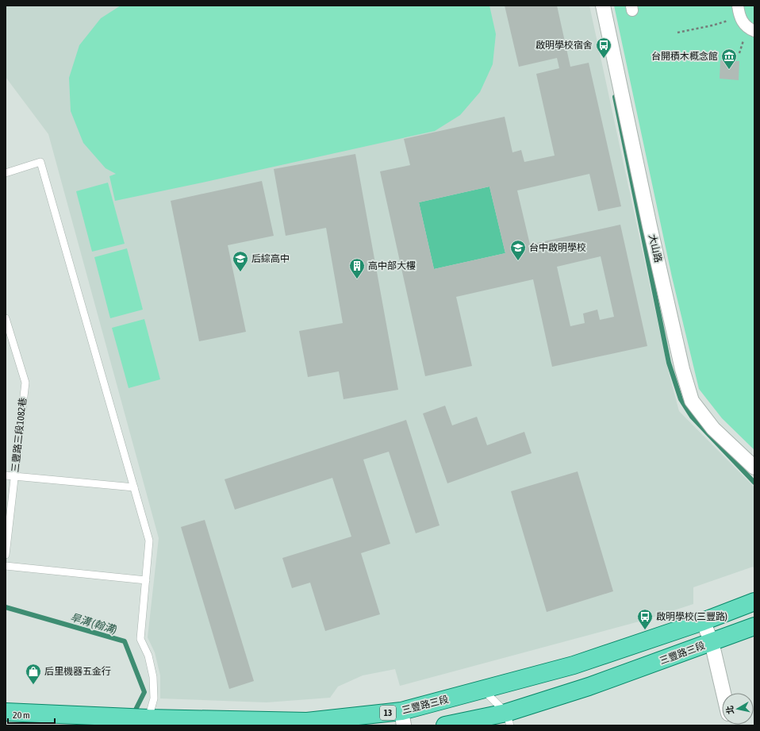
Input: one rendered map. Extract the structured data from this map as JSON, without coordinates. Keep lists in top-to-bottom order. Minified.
{"streets":{"main road":["三豐路三段","13"],"street":["大山路"],"lane":["三豐路三段1082巷"]},"water":["旱溝 (翰溝)"],"places":{"bus stop":["啟明學校宿舍","啟明學校(三豐路)"],"museum":["台開積木概念館"],"school or university":["台中啟明學校","后綜高中"],"building":["高中部大樓"],"shop":["后里機器五金行"]},"scale_bar":"20 m","north":"left"}
